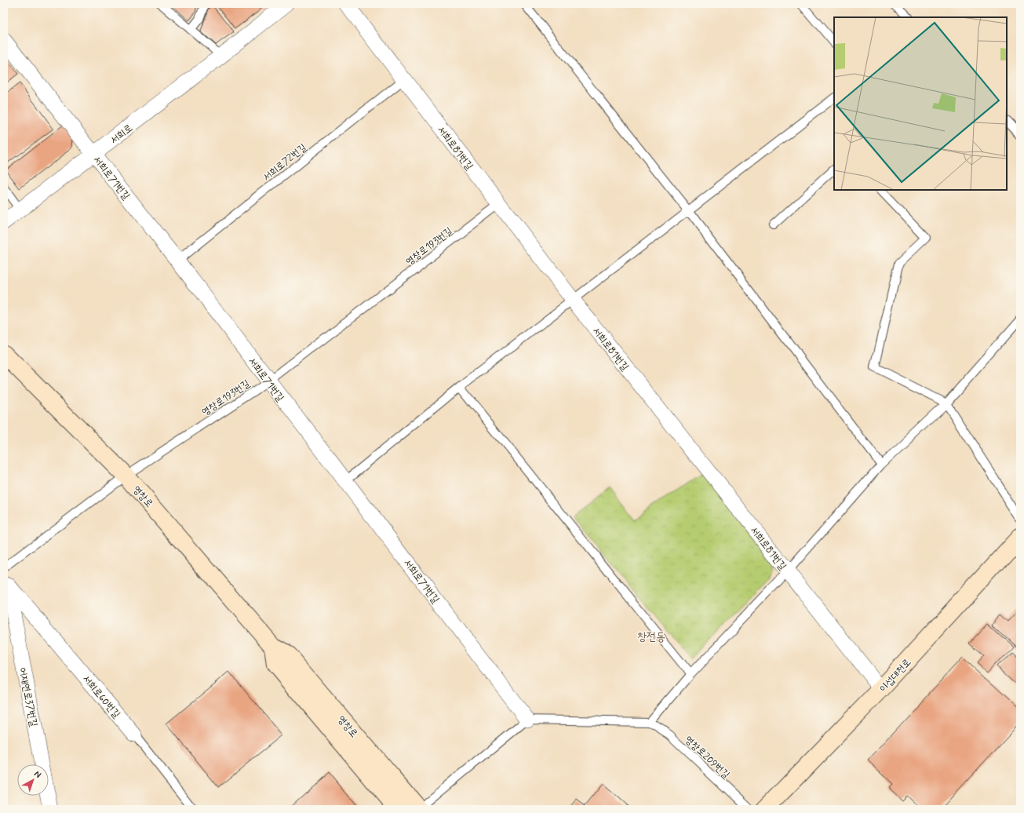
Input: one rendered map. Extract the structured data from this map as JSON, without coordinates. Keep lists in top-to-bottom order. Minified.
{"streets":{"street":["서희로","서희로81번길","서희로71번길","영창로","이섭대천로","서희로60번길","어재연로37번길"],"lane":["서희로72번길","영창로193번길","영창로209번길"]},"crossings":[["서희로","서희로71번길"],["서희로81번길","서희로72번길"],["서희로81번길","영창로193번길"],["서희로81번길","이섭대천로"],["서희로72번길","서희로71번길"],["서희로71번길","영창로193번길"],["영창로193번길","영창로"],["서희로60번길","어재연로37번길"]],"districts":["창전동"],"north":"top right"}
